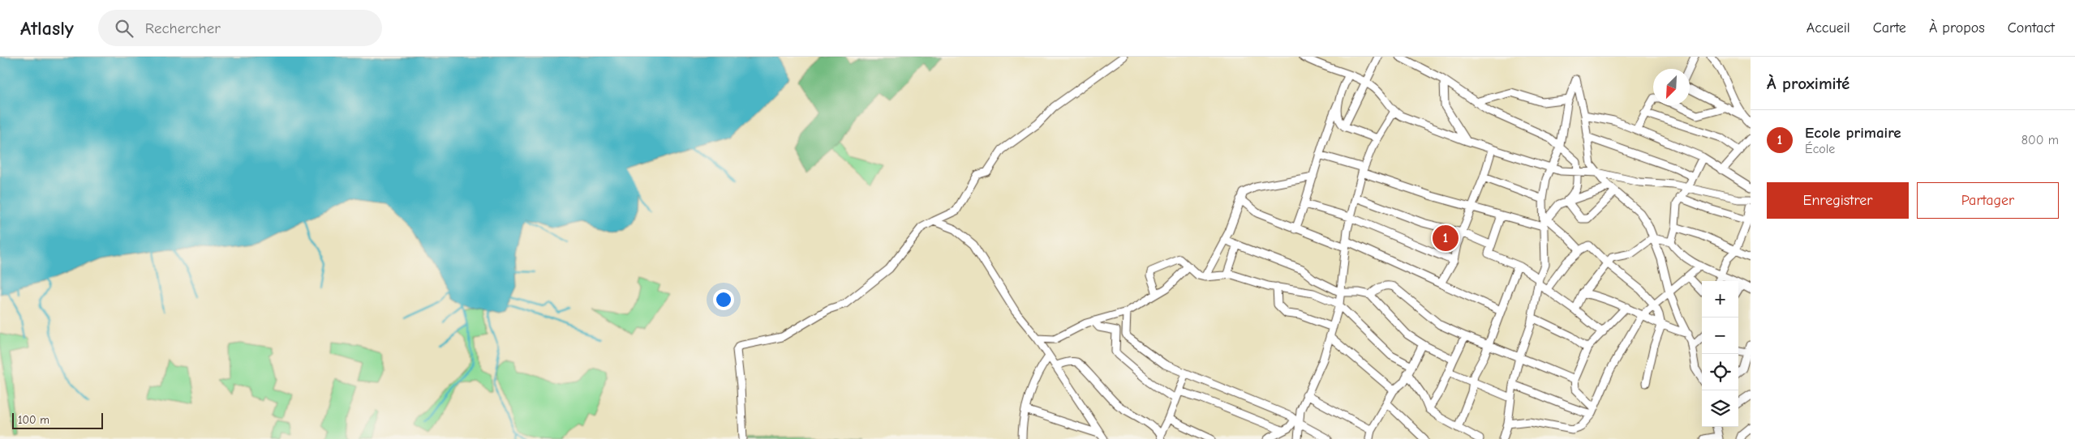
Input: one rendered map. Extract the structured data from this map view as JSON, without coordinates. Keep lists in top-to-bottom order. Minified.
{"scale_bar":"100 m","north":"bottom left","page":{"header":"Atlasly","search":"Rechercher","nav":["Accueil","Carte","À propos","Contact"],"heading":"À proximité","list":[{"mark":"1","name":"Ecole primaire","note":"École","value":"800 m"}],"buttons":["Enregistrer","Partager"],"pins":"1","map_buttons":["+","−"],"scale":"100 m"}}
